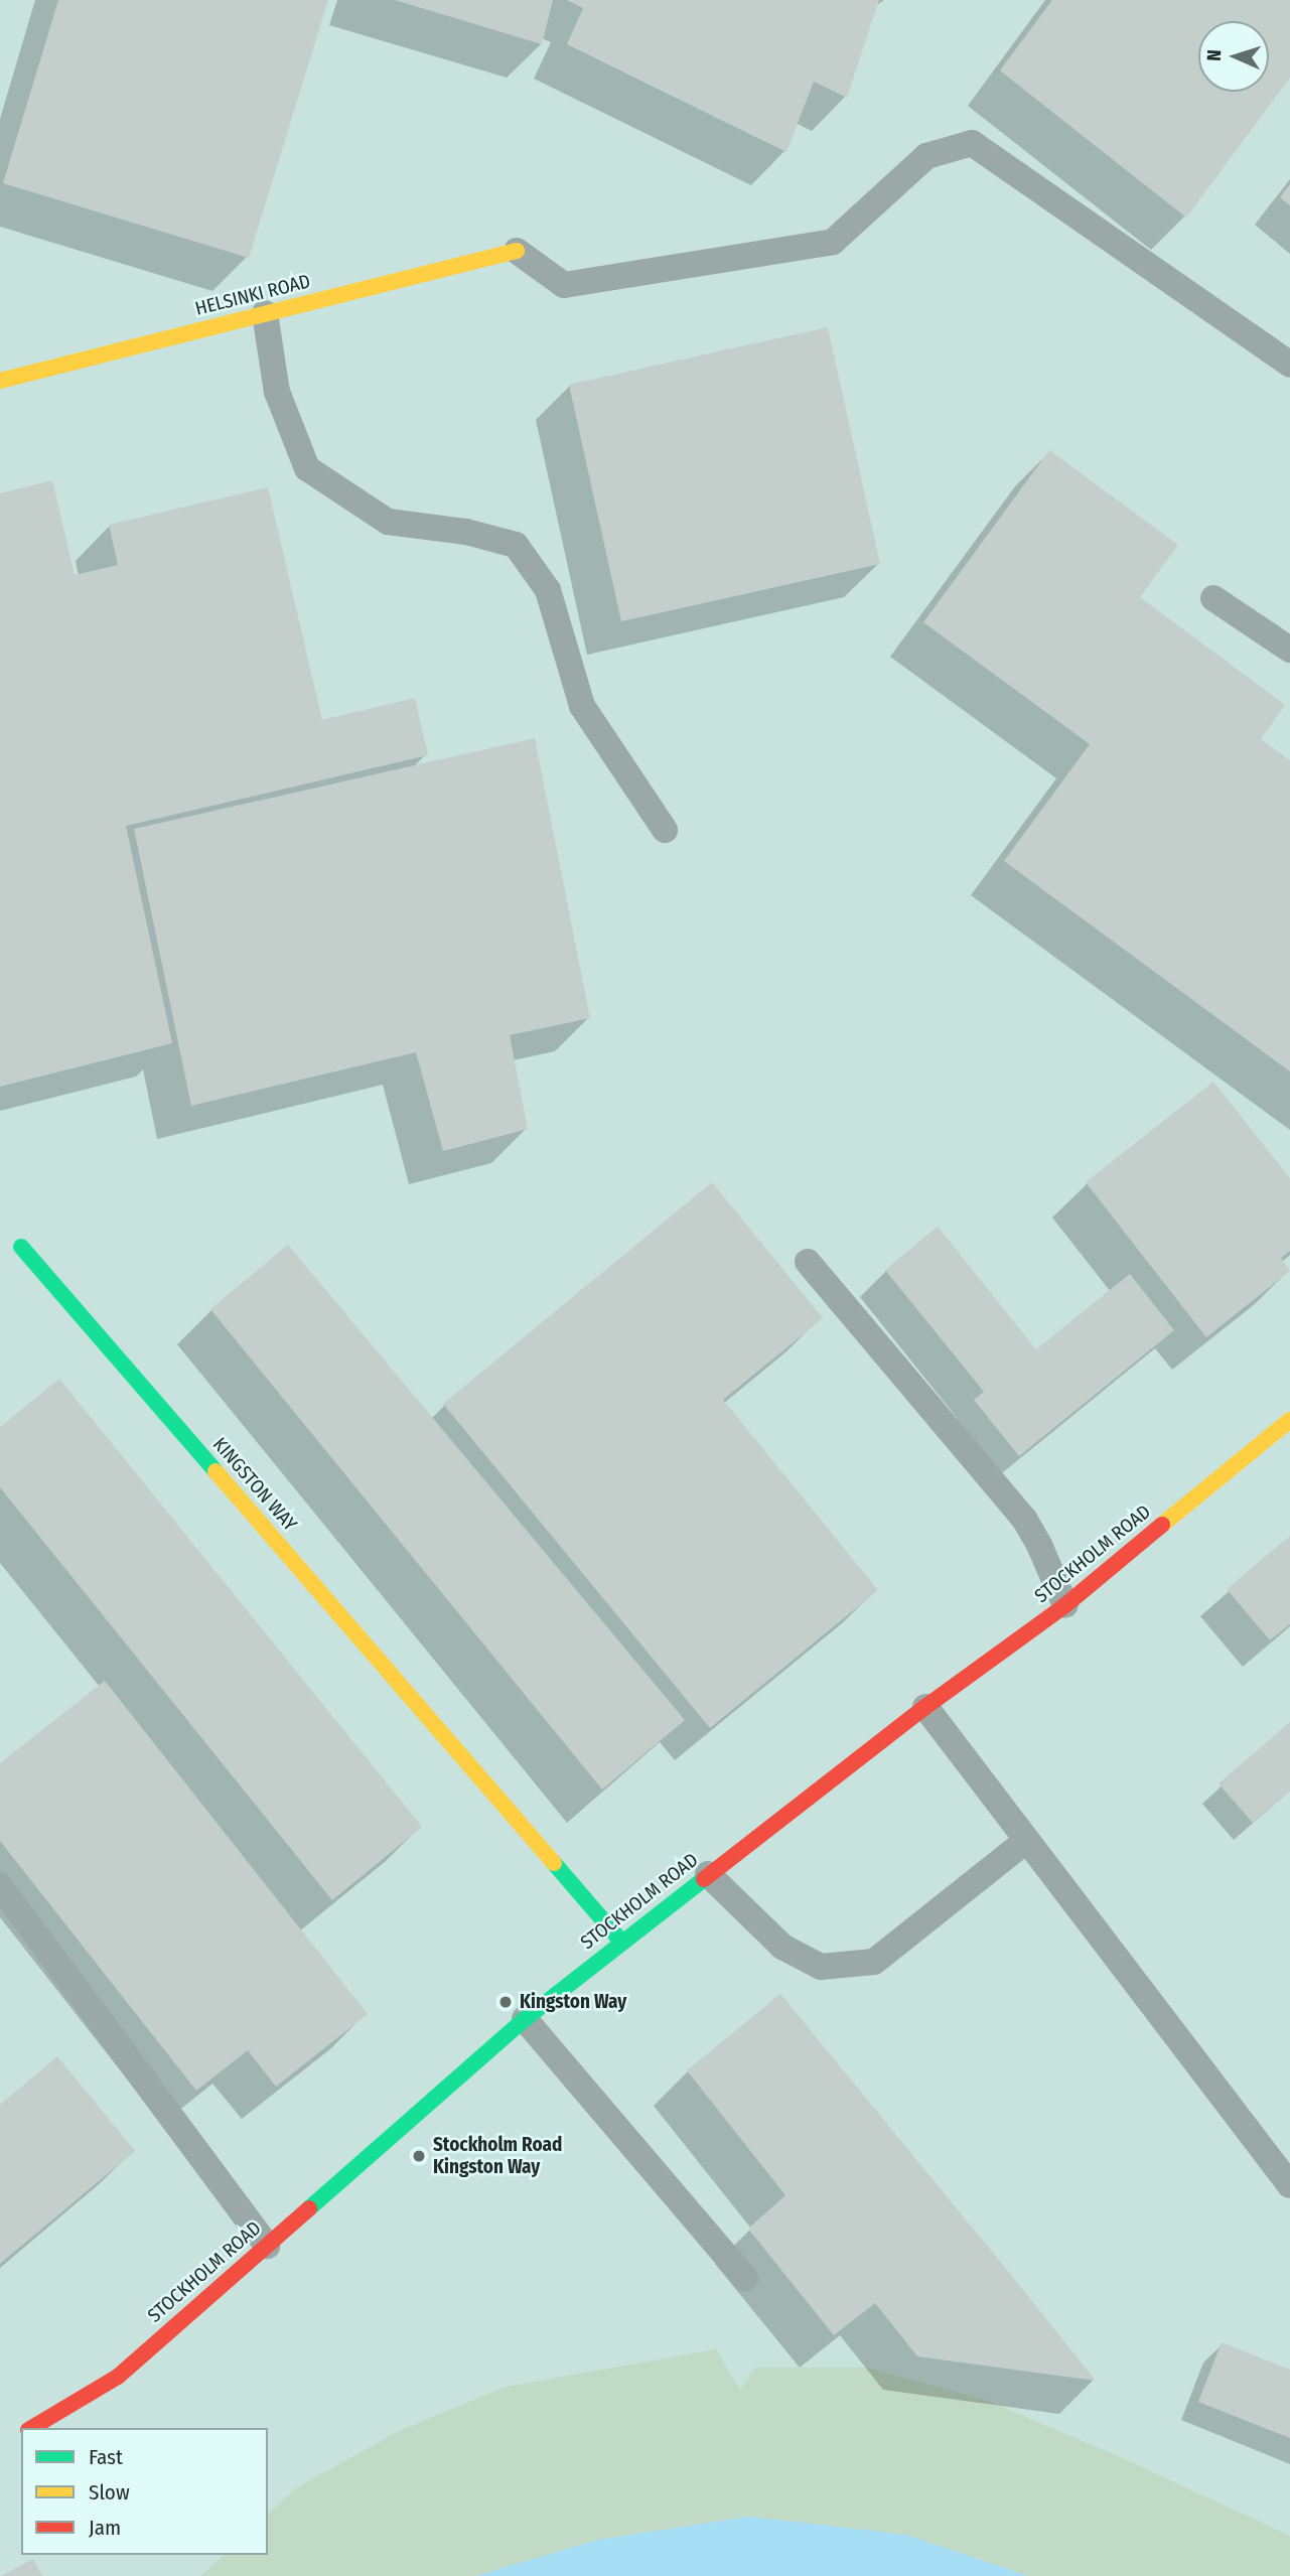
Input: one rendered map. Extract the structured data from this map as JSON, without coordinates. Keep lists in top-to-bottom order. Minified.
{"streets":{"street":["HELSINKI ROAD","KINGSTON WAY","STOCKHOLM ROAD"]},"crossings":[["KINGSTON WAY","STOCKHOLM ROAD"]],"places":["Kingston Way","Stockholm Road Kingston Way"],"legend":["Fast","Slow","Jam"],"north":"left"}
